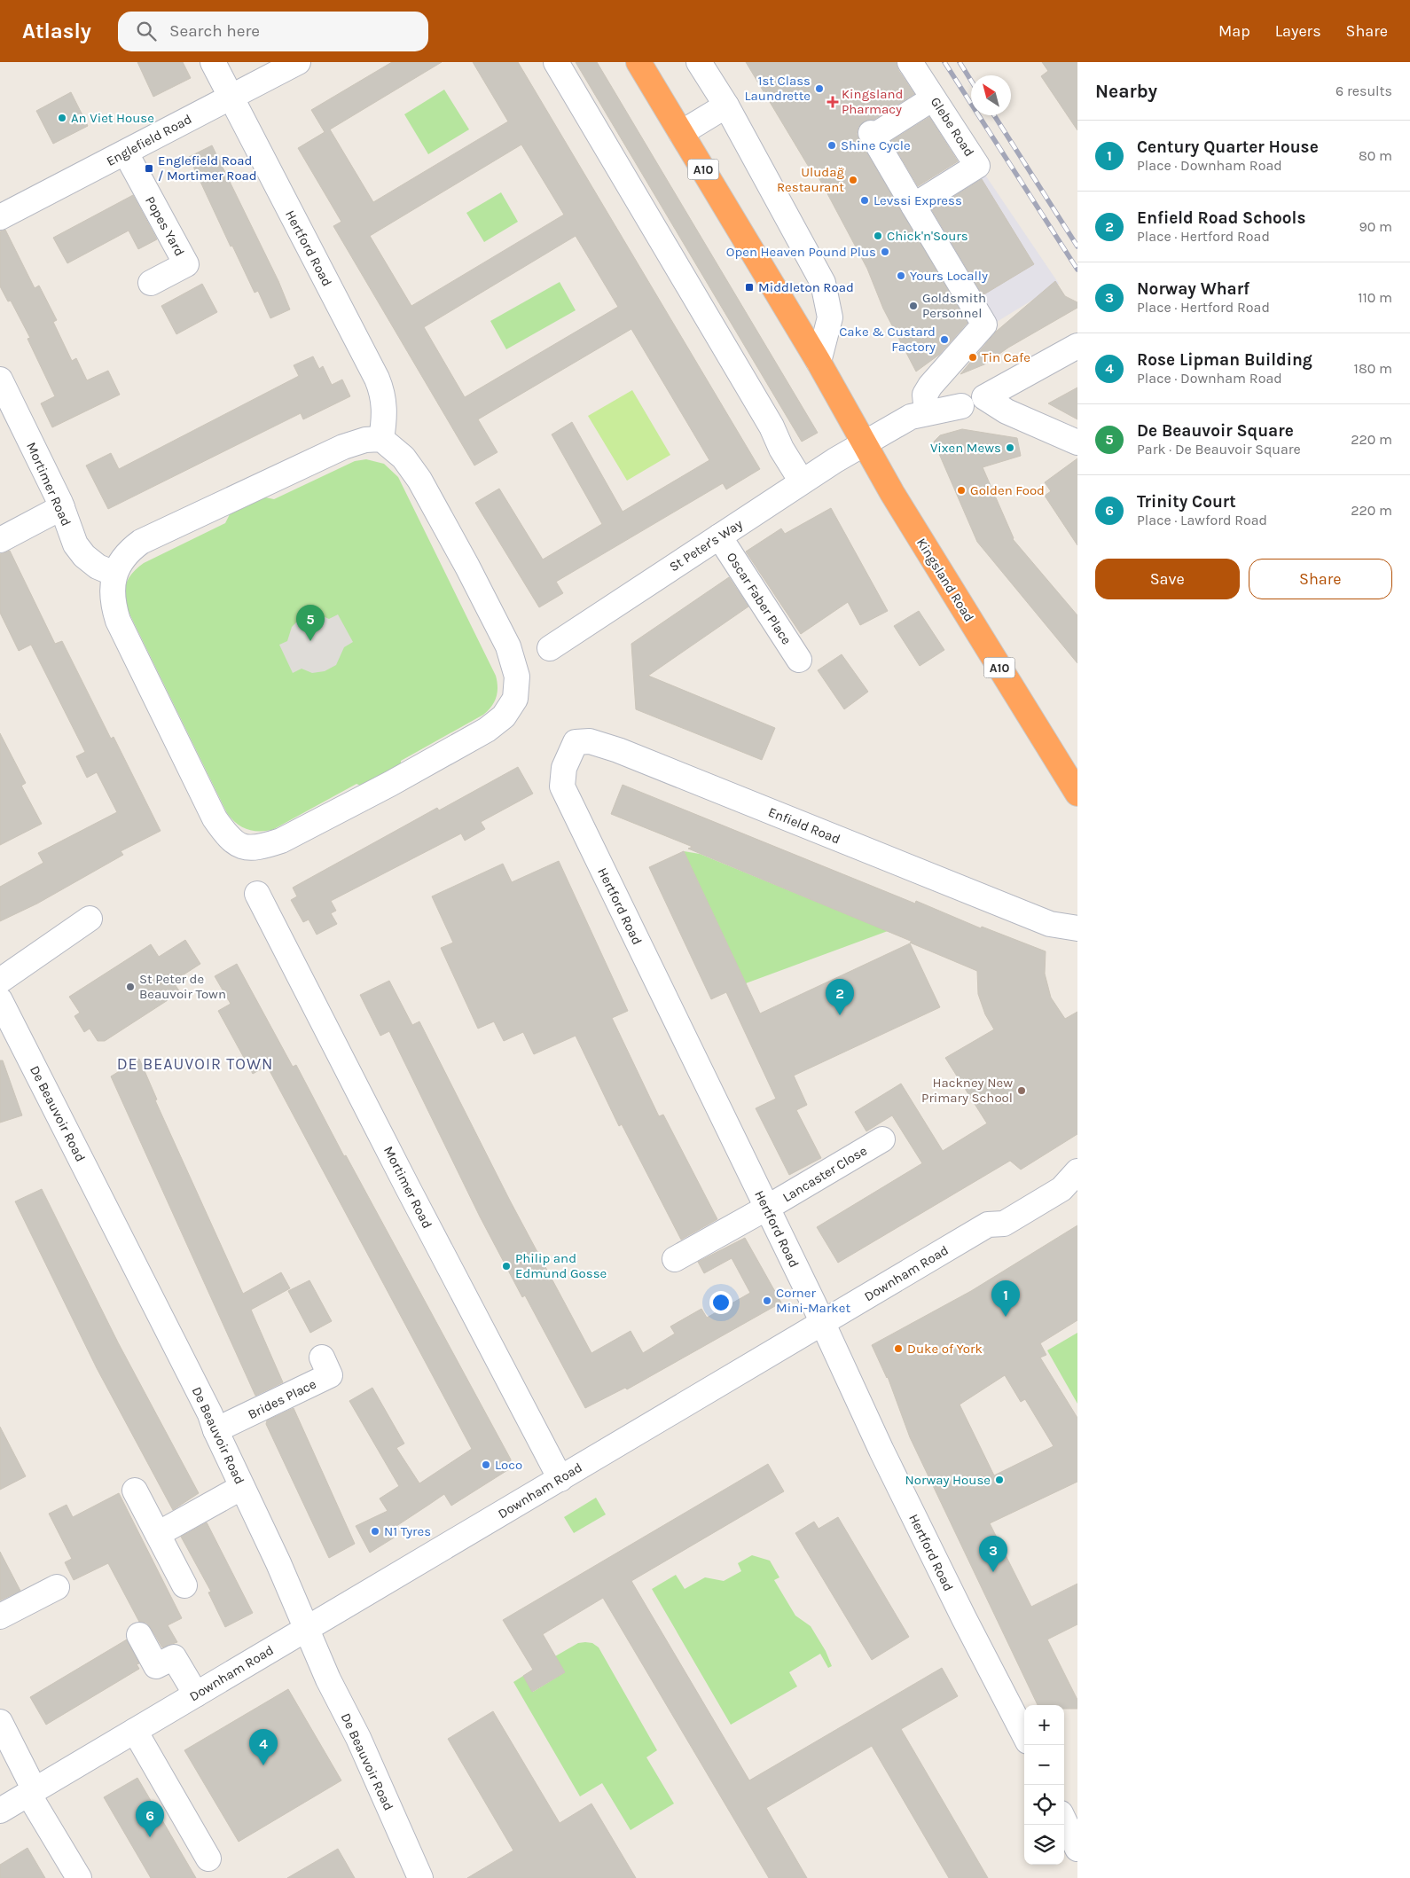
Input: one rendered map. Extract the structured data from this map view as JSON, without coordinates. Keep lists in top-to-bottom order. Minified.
{"streets":{"highway":["A10","Kingsland Road"],"street":["Glebe Road","Englefield Road","Popes Yard","Hertford Road","Mortimer Road","St Peter's Way","Oscar Faber Place","Enfield Road","De Beauvoir Road","Lancaster Close","Downham Road","Brides Place"]},"crossings":[["Englefield Road","Popes Yard"],["Englefield Road","Hertford Road"],["Hertford Road","Enfield Road"],["Hertford Road","Lancaster Close"],["Hertford Road","Downham Road"],["Mortimer Road","Downham Road"],["St Peter's Way","Kingsland Road"],["St Peter's Way","Oscar Faber Place"],["De Beauvoir Road","Downham Road"],["De Beauvoir Road","Brides Place"]],"districts":["DE BEAUVOIR TOWN"],"places":{"other":["1st Class Laundrette","An Viet House","Shine Cycle","Uludağ Restaurant","Levssi Express","Chick'n'Sours","Open Heaven Pound Plus","Yours Locally","Goldsmith Personnel","Cake & Custard Factory","Tin Cafe","Vixen Mews","Golden Food","St Peter de Beauvoir Town","Hackney New Primary School","Philip and Edmund Gosse","Corner Mini-Market","Duke of York","Loco","Norway House","N1 Tyres"],"health":["Kingsland Pharmacy"],"transit":["Englefield Road / Mortimer Road","Middleton Road"]},"north":"top left","page":{"header":"Atlasly","search":"Search here","nav":["Map","Layers","Share"],"heading":["Nearby","6 results"],"list":[{"mark":"1","name":"Century Quarter House","note":"Place · Downham Road","value":"80 m"},{"mark":"2","name":"Enfield Road Schools","note":"Place · Hertford Road","value":"90 m"},{"mark":"3","name":"Norway Wharf","note":"Place · Hertford Road","value":"110 m"},{"mark":"4","name":"Rose Lipman Building","note":"Place · Downham Road","value":"180 m"},{"mark":"5","name":"De Beauvoir Square","note":"Park · De Beauvoir Square","value":"220 m"},{"mark":"6","name":"Trinity Court","note":"Place · Lawford Road","value":"220 m"}],"buttons":["Save","Share"],"pins":["5","2","1","3","4","6"],"map_buttons":["+","−"]}}
